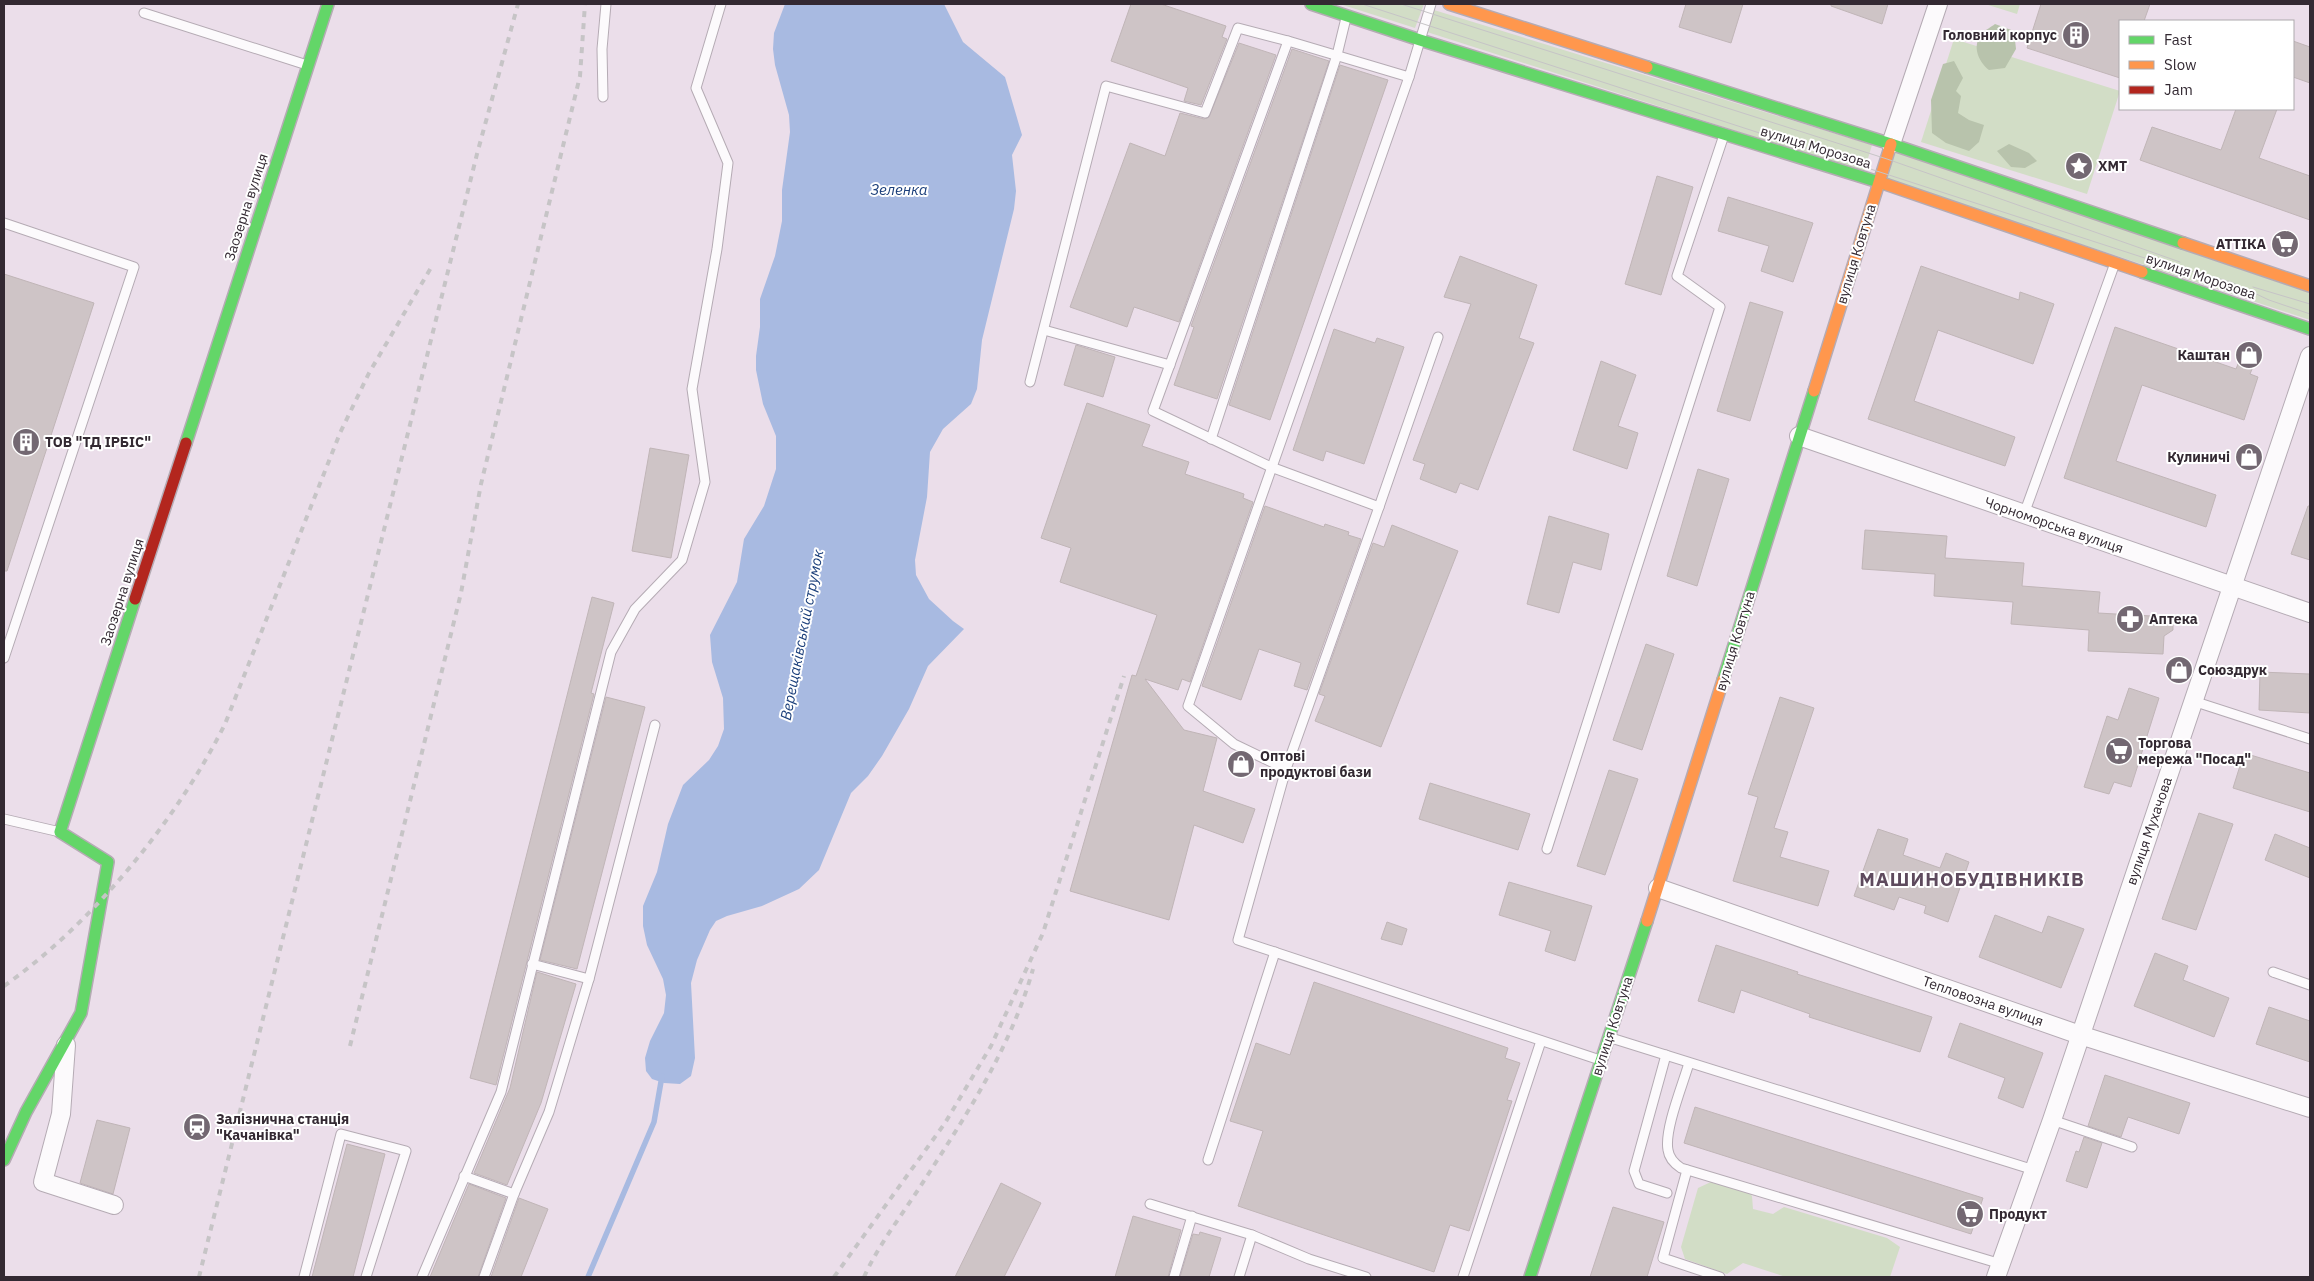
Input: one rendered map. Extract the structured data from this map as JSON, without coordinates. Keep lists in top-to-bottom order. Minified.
{"streets":{"street":["вулиця Морозова","Заозерна вулиця","вулиця Ковтуна","Чорноморська вулиця","вулиця Мухачова","Тепловозна вулиця"]},"crossings":[["вулиця Морозова","вулиця Ковтуна"],["вулиця Ковтуна","Чорноморська вулиця"],["вулиця Ковтуна","Тепловозна вулиця"],["Чорноморська вулиця","вулиця Мухачова"],["вулиця Мухачова","Тепловозна вулиця"]],"districts":["МАШИНОБУДІВНИКІВ"],"water":["Зеленка","Верещаківський струмок"],"places":{"building":["Головний корпус","ТОВ \"ТД ІРБІС\""],"place":["ХМТ"],"supermarket":["АТТІКА","Торгова мережа \"Посад\"","Продукт"],"shop":["Каштан","Кулиничі","Союздрук","Оптові продуктові бази"],"pharmacy":["Аптека"],"station":["Залізнична станція \"Качанівка\""]},"legend":["Fast","Slow","Jam"]}
